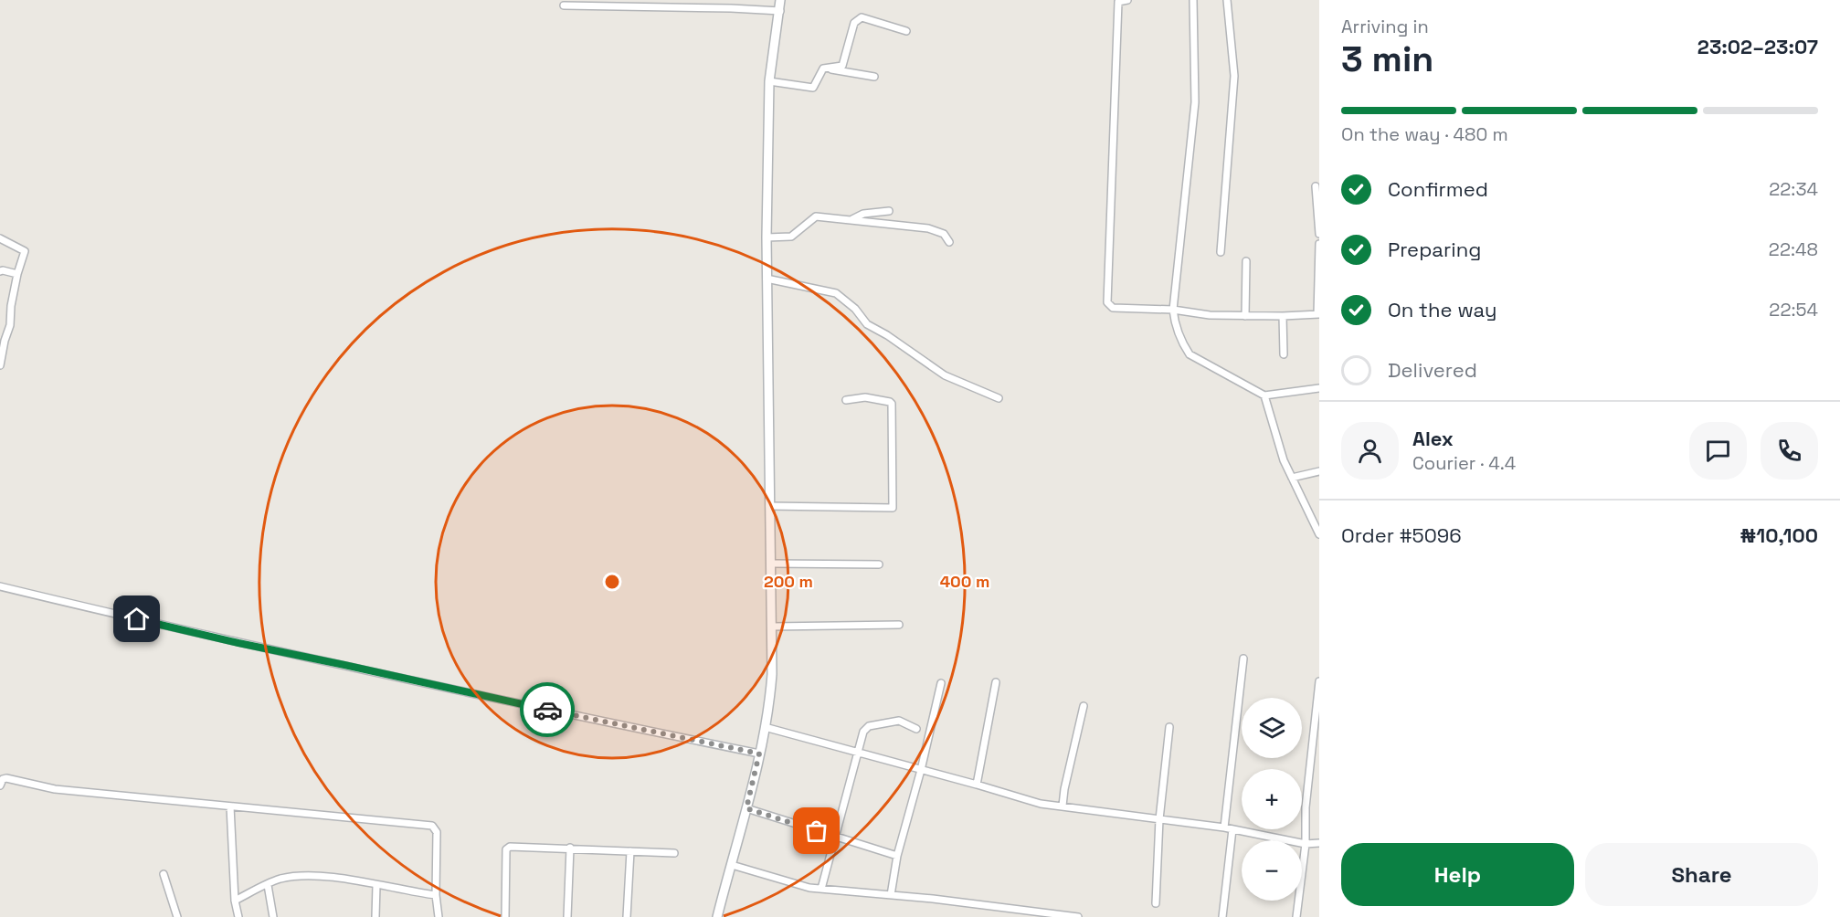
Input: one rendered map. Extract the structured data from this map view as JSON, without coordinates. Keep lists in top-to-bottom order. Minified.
{"page":{"heading":["3 min","Arriving in","23:02–23:07"],"panel":["Alex","Courier · 4.4","Order #5096","₦10,100"],"bar":"On the way · 480 m","list":[["Confirmed","22:34"],["Preparing","22:48"],["On the way","22:54"],"Delivered"],"map_buttons":["+","−"],"buttons":["Help","Share"]},"rings":["200 m","400 m"]}
